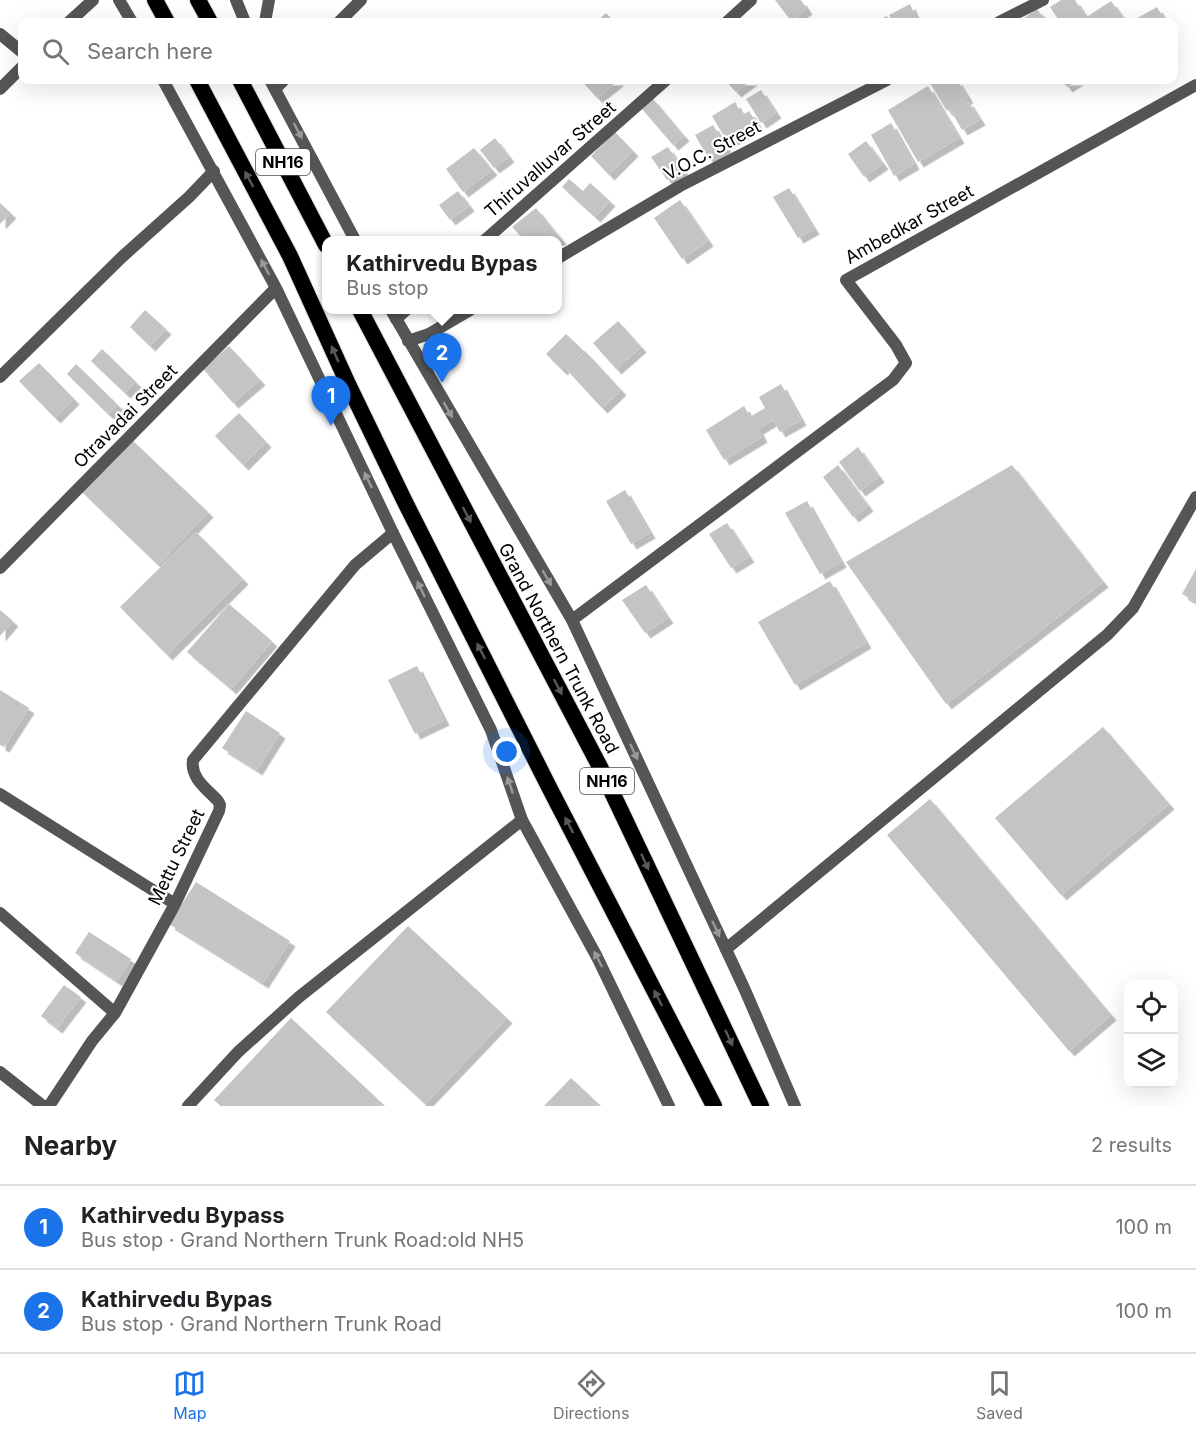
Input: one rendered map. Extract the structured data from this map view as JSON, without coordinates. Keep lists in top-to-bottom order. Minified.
{"streets":{"highway":["NH16","Grand Northern Trunk Road"],"street":["V.O.C. Street","Thiruvalluvar Street","Ambedkar Street","Otravadai Street","Mettu Street"]},"page":{"search":"Search here","popup":["Kathirvedu Bypas","Bus stop"],"pins":["2","1"],"heading":["Nearby","2 results"],"list":[{"mark":"1","name":"Kathirvedu Bypass","note":"Bus stop · Grand Northern Trunk Road:old NH5","value":"100 m"},{"mark":"2","name":"Kathirvedu Bypas","note":"Bus stop · Grand Northern Trunk Road","value":"100 m"}],"nav":["Map","Directions","Saved"]}}
